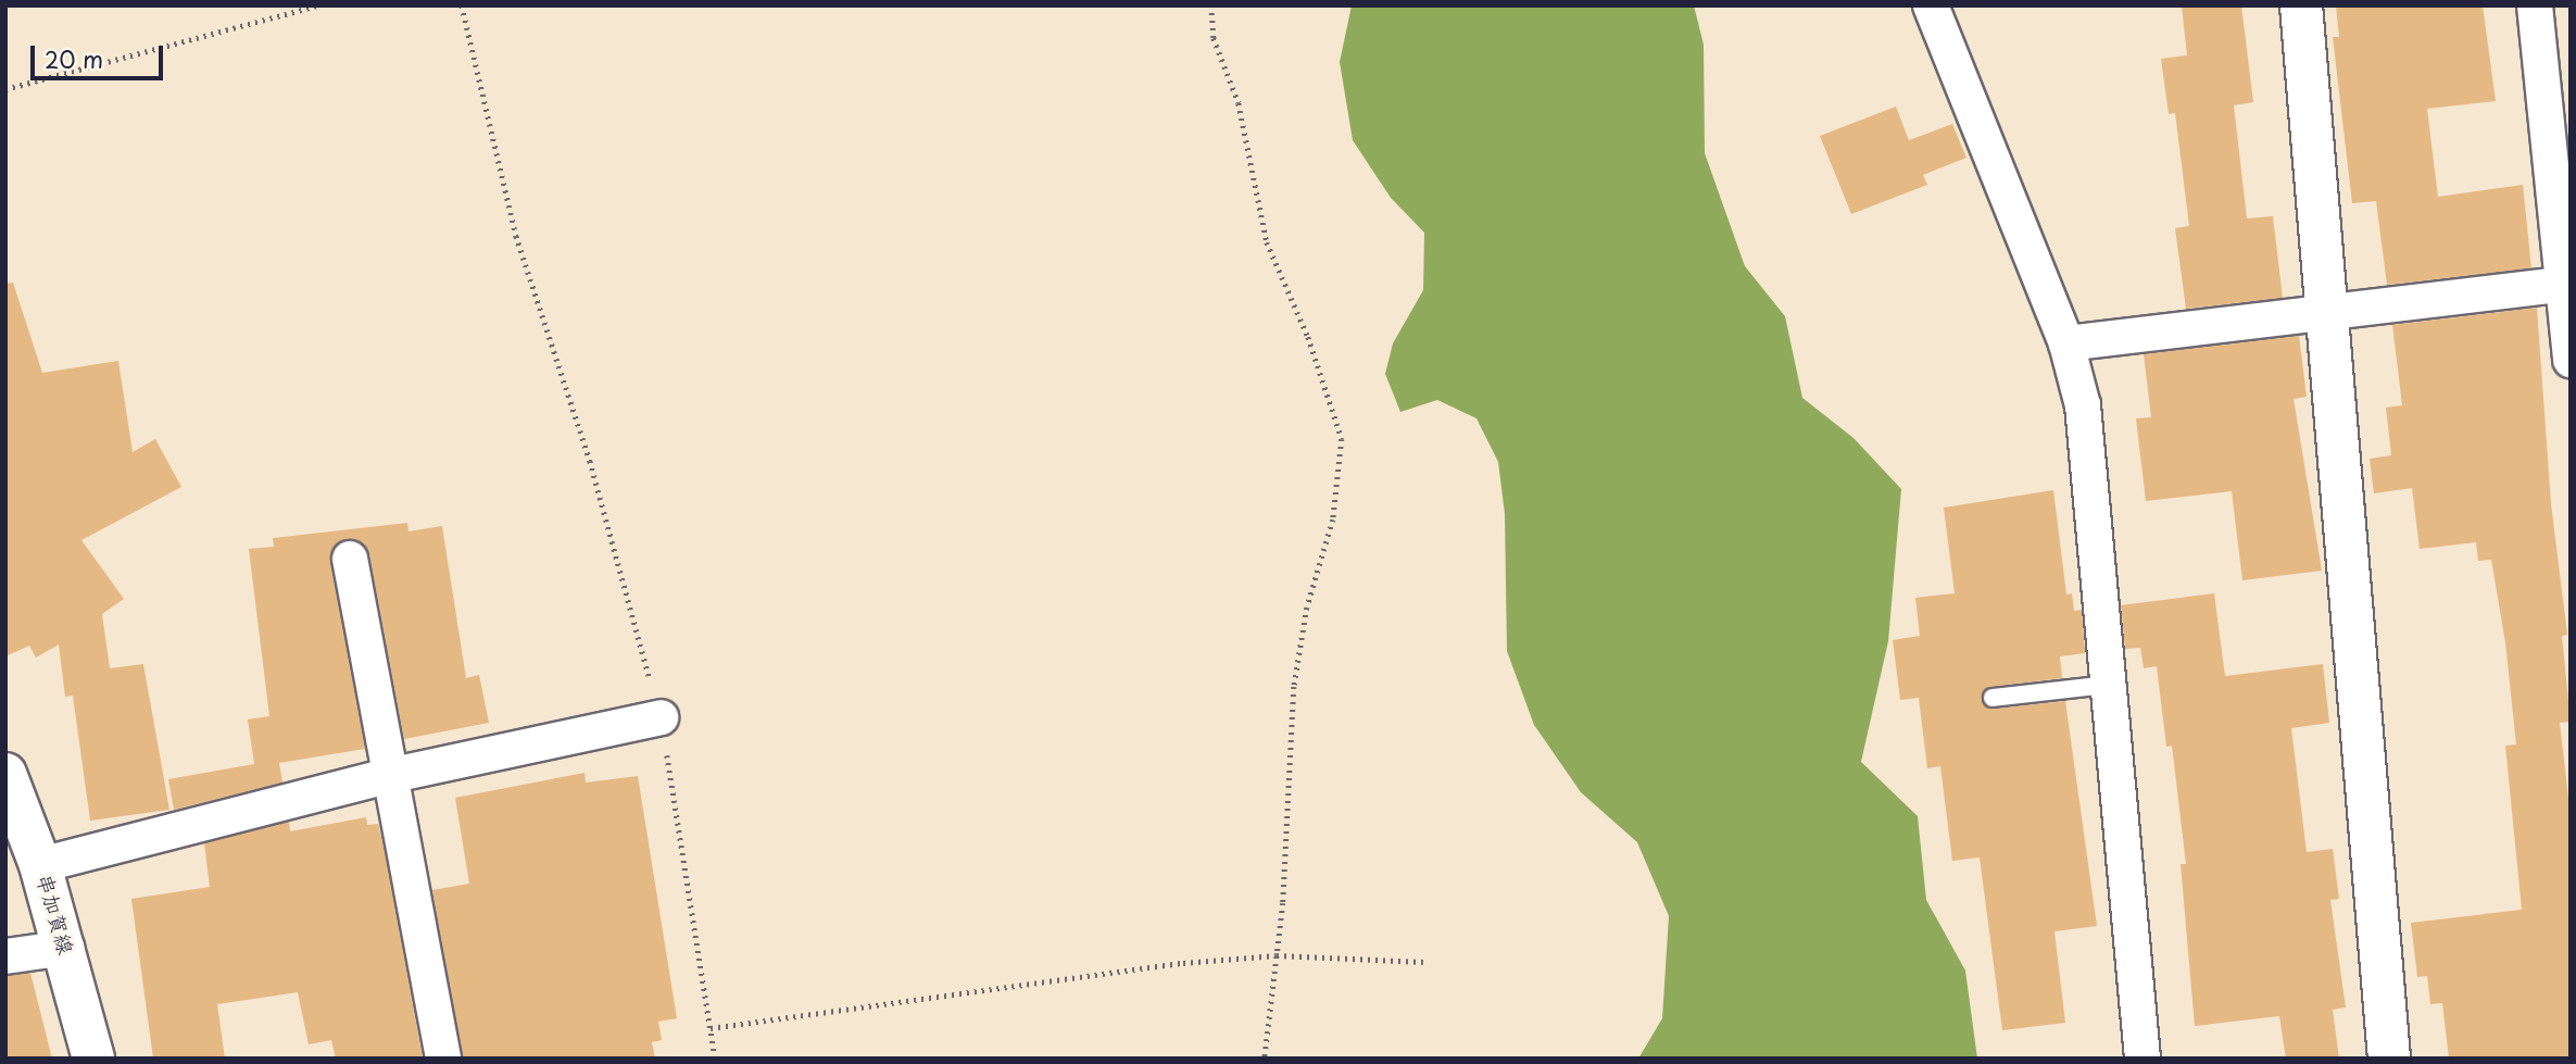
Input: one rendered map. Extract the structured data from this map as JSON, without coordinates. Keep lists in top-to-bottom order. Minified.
{"streets":{"street":["串加賀線"]},"scale_bar":"20 m"}
